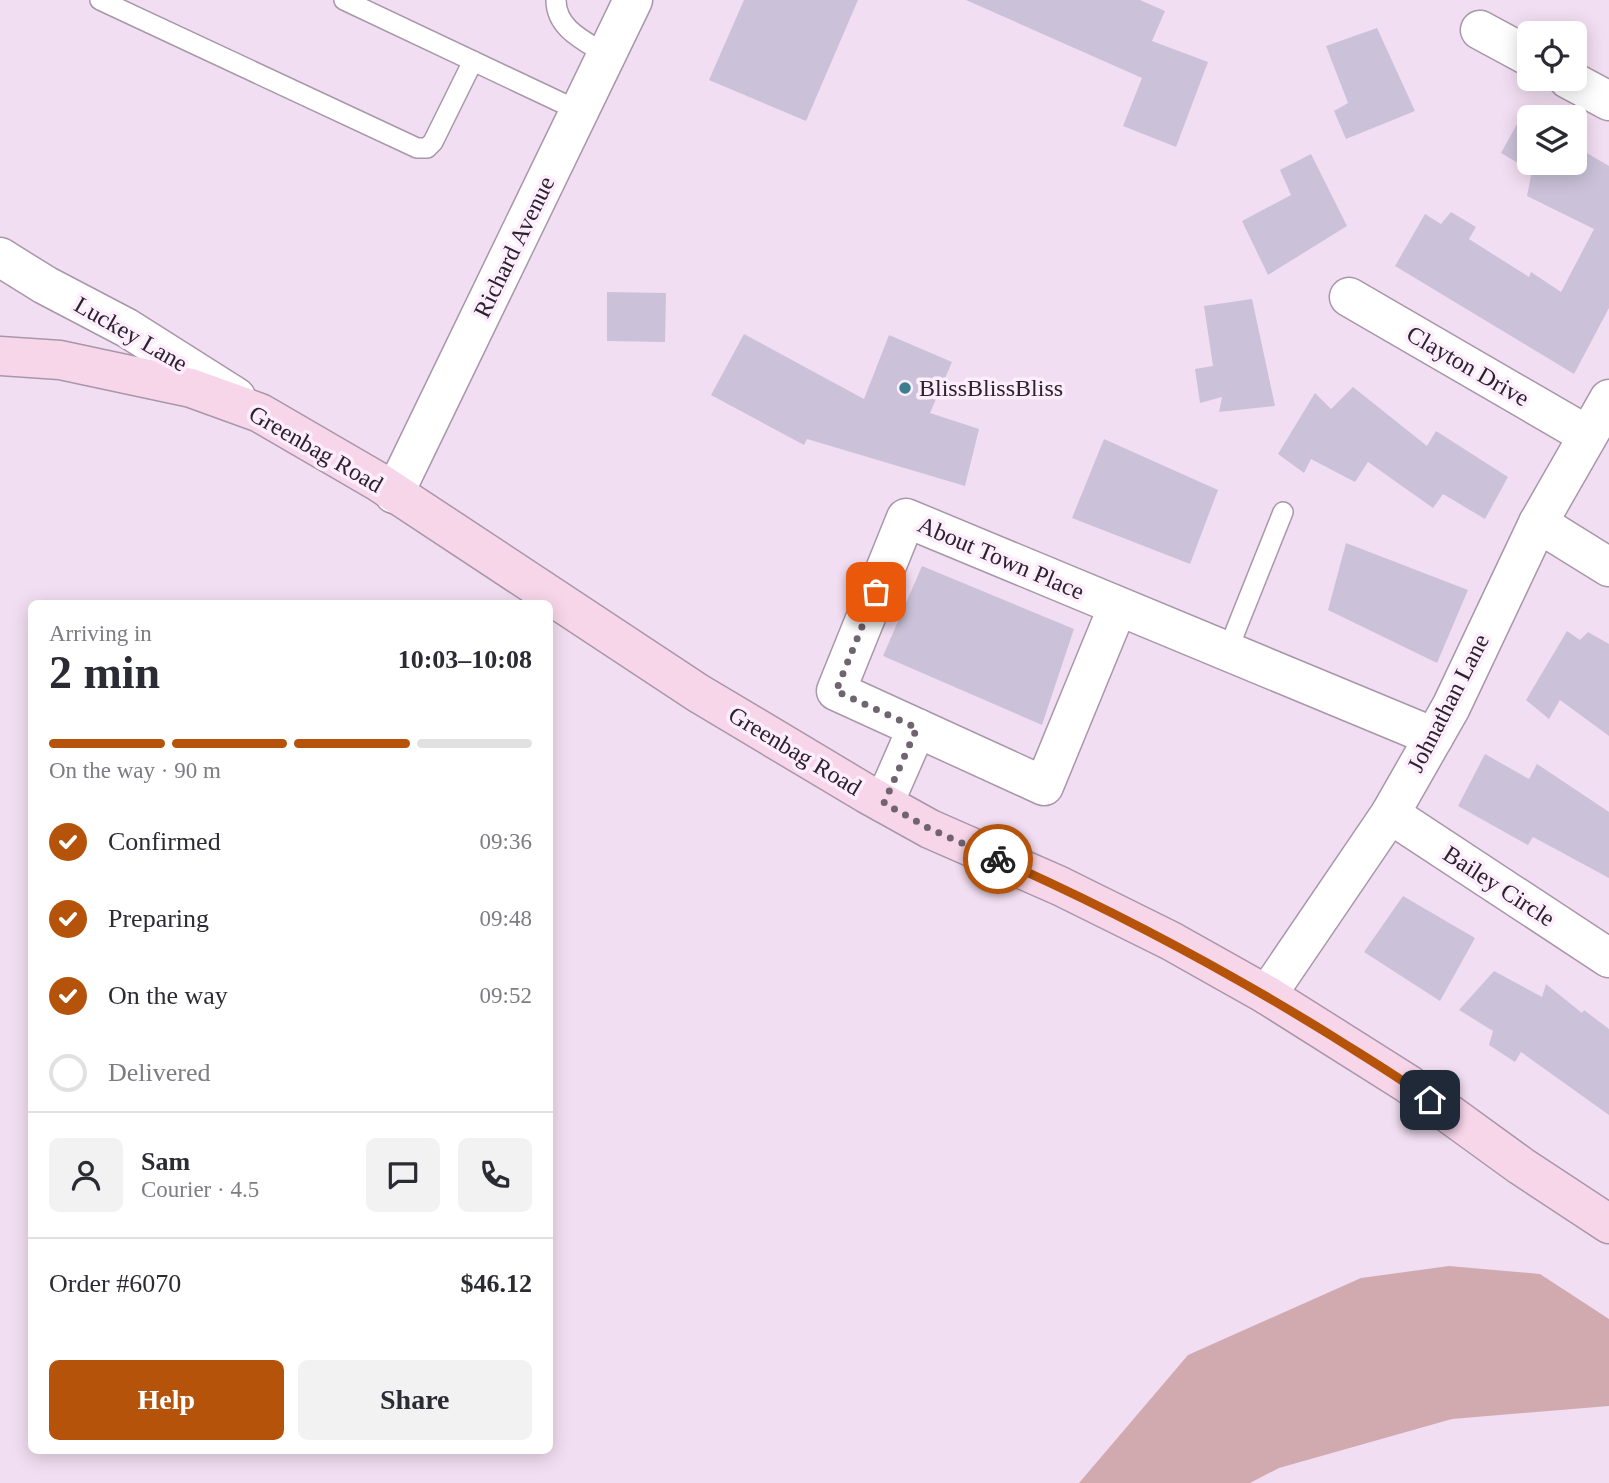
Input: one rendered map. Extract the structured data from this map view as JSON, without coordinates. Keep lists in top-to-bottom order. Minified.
{"streets":{"main road":["Greenbag Road"],"street":["Richard Avenue","Luckey Lane","Clayton Drive","About Town Place","Johnathan Lane","Bailey Circle"]},"crossings":[["Richard Avenue","Greenbag Road"],["Luckey Lane","Greenbag Road"],["Clayton Drive","Johnathan Lane"],["Greenbag Road","Johnathan Lane"],["About Town Place","Johnathan Lane"],["Johnathan Lane","Bailey Circle"]],"places":["BlissBlissBliss"],"page":{"heading":["2 min","Arriving in","10:03–10:08"],"panel":["Sam","Courier · 4.5","Order #6070","$46.12"],"bar":"On the way · 90 m","list":[["Confirmed","09:36"],["Preparing","09:48"],["On the way","09:52"],"Delivered"],"buttons":["Help","Share"]}}
